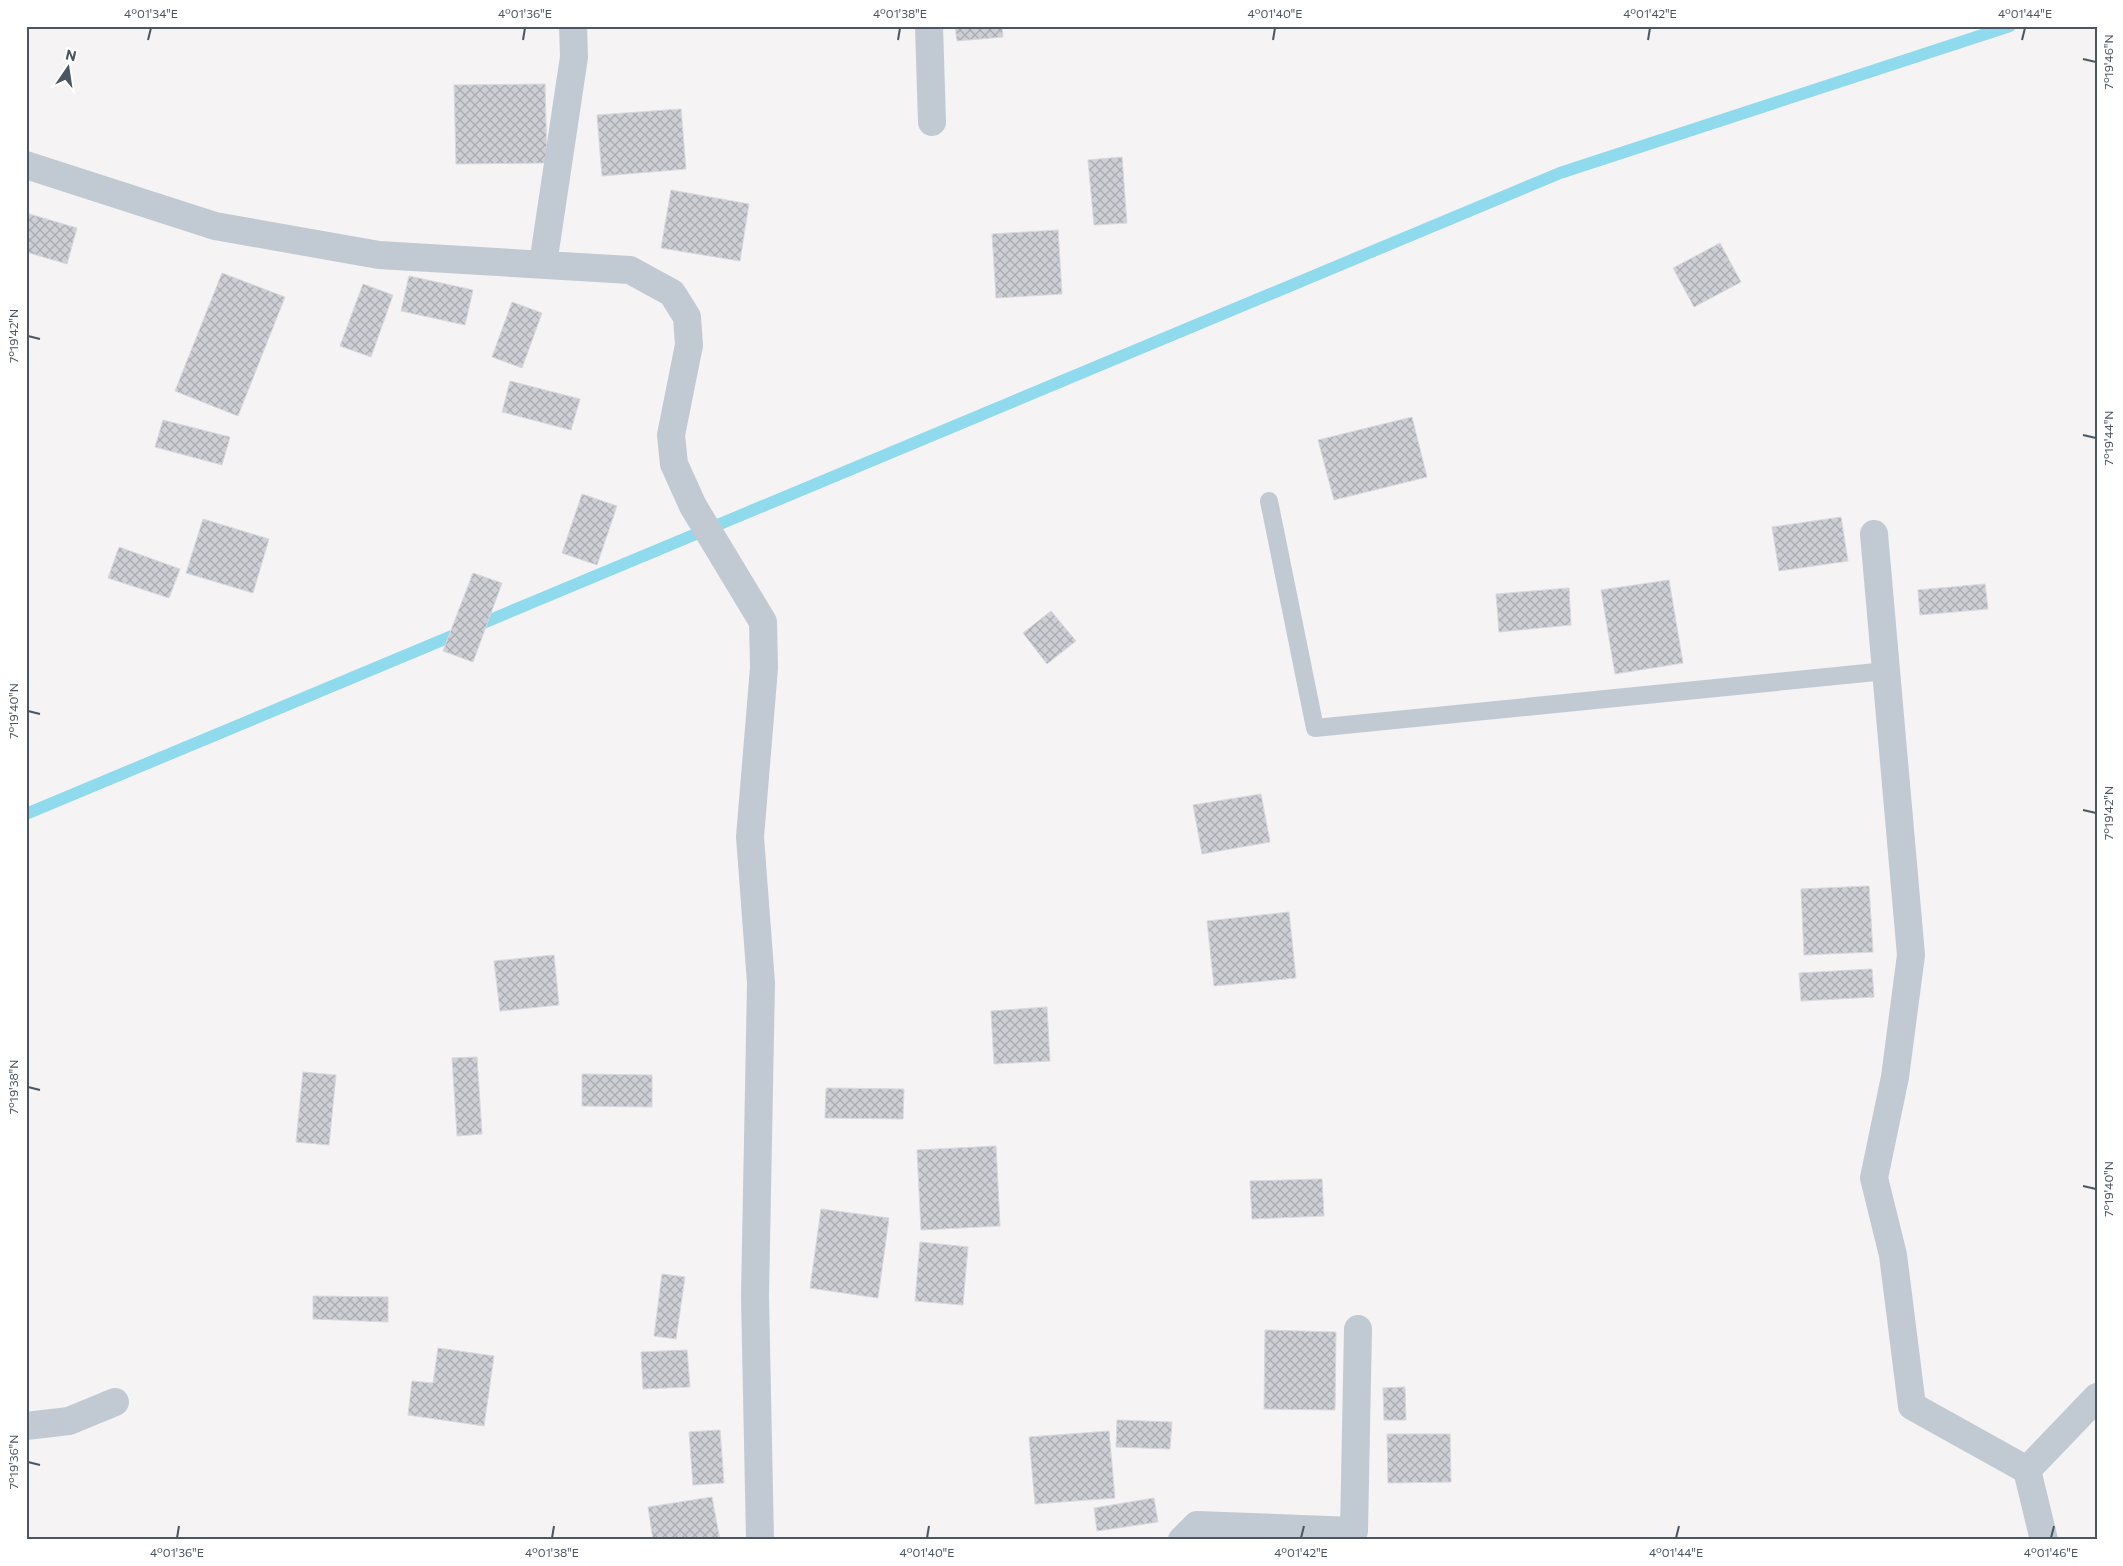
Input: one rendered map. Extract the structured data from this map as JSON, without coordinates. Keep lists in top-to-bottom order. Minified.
{"north":"top","coordinates":["4°01'34\"E","4°01'36\"E","4°01'38\"E","4°01'40\"E","4°01'42\"E","4°01'44\"E","7°19'46\"N","7°19'42\"N","7°19'44\"N","7°19'40\"N","7°19'38\"N","7°19'36\"N","4°01'46\"E"]}
